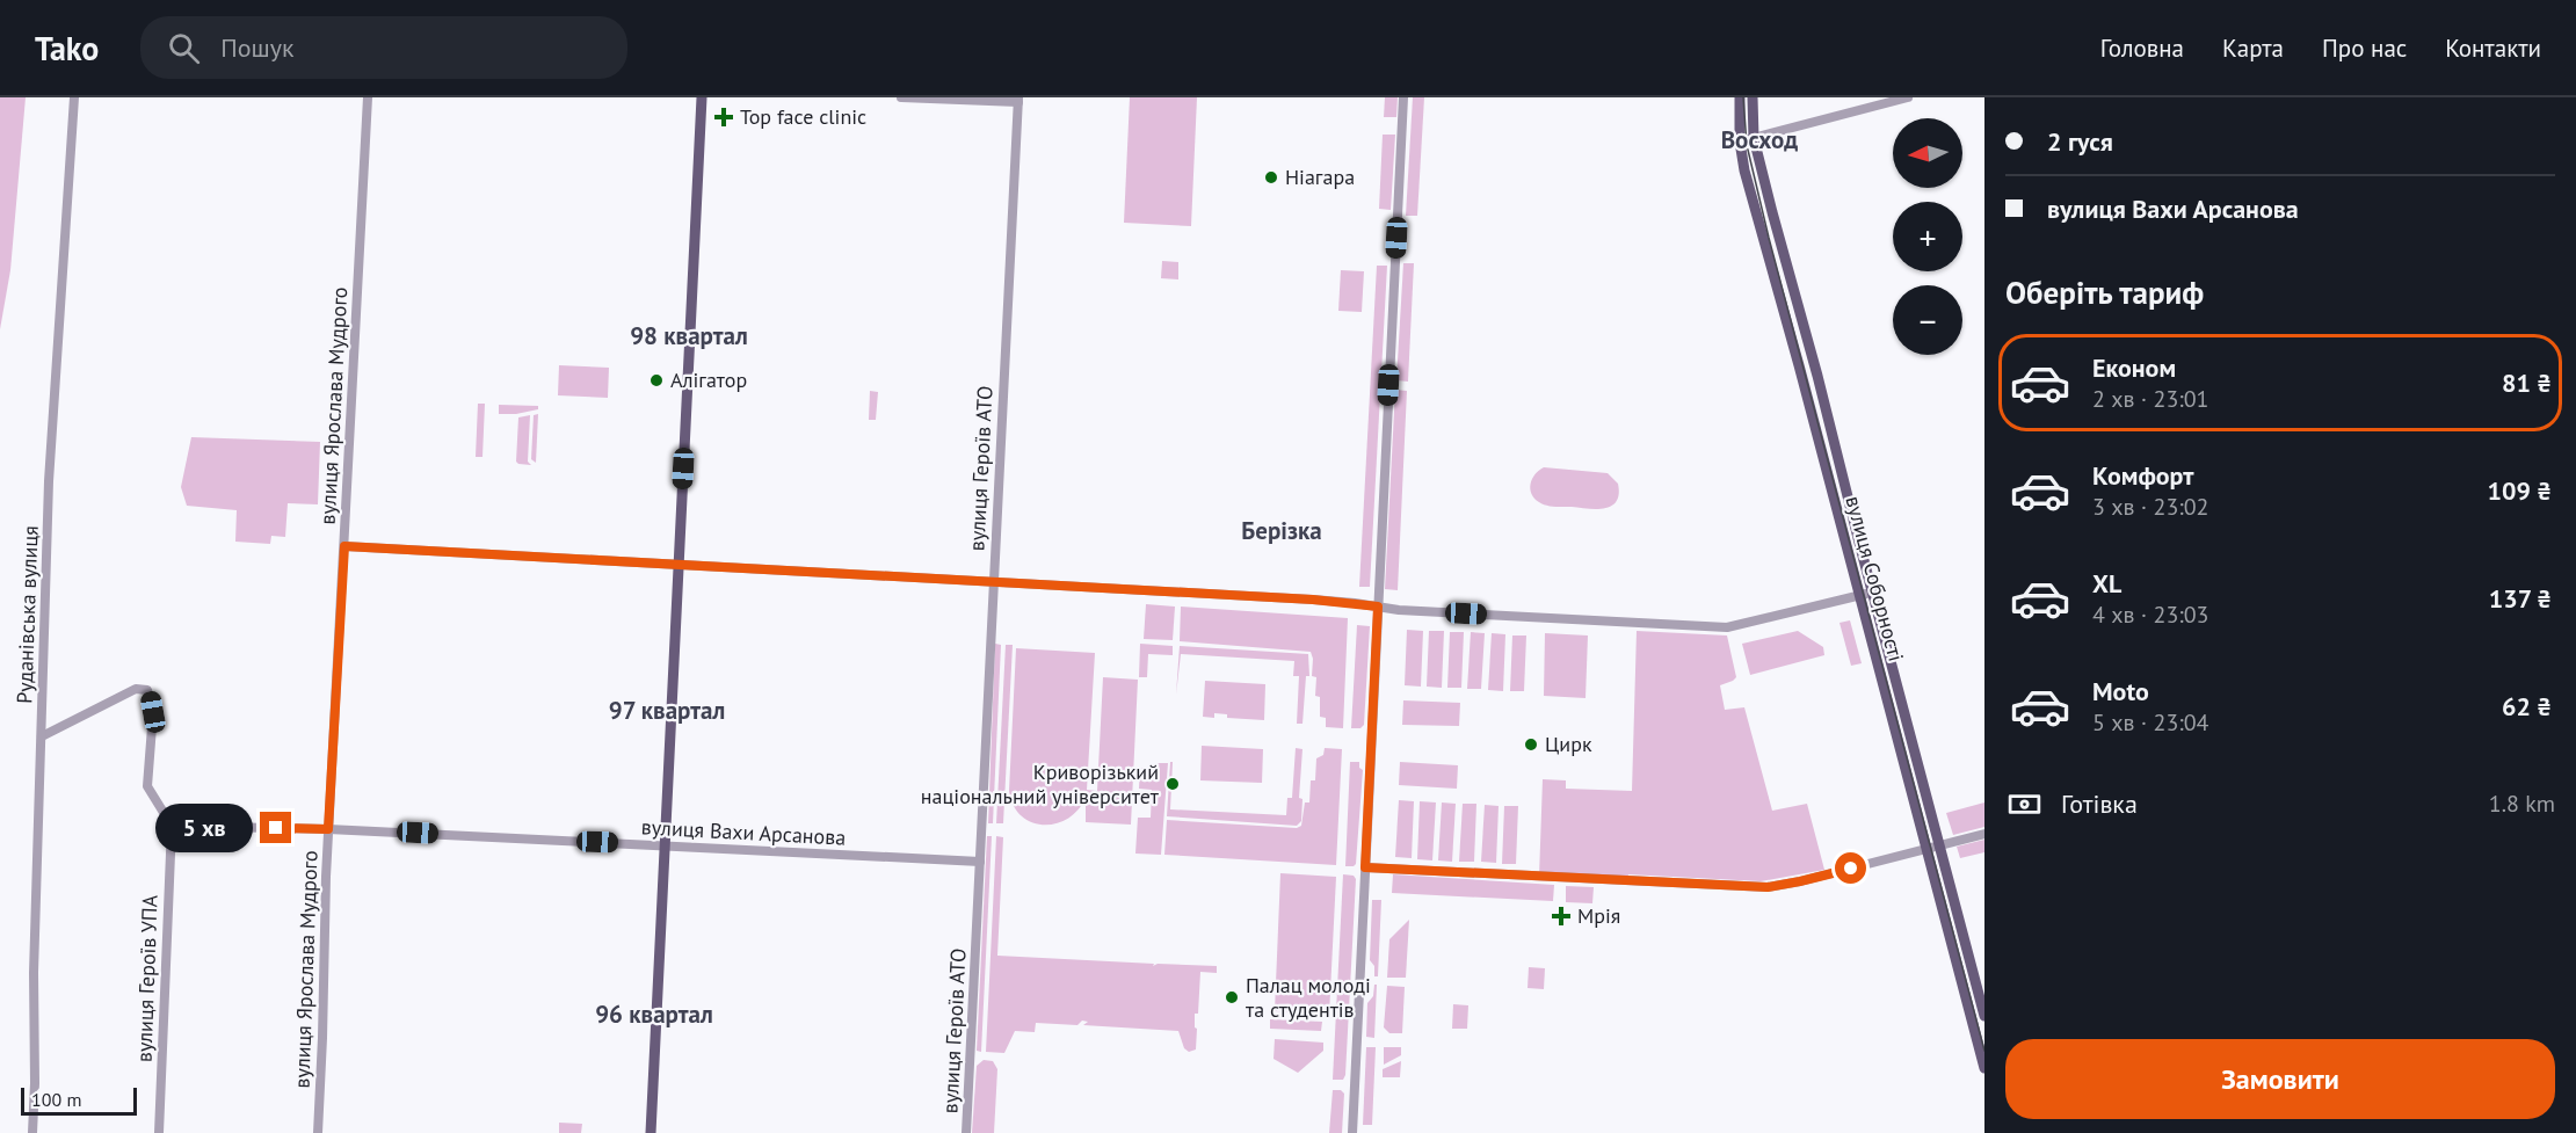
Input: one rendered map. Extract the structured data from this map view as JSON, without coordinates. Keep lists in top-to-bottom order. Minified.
{"streets":{"main road":["вулиця Соборності"],"street":["вулиця Ярослава Мудрого","вулиця Героїв АТО","Руданівська вулиця","вулиця Вахи Арсанова","вулиця Героїв УПА"]},"crossings":[["вулиця Ярослава Мудрого","вулиця Вахи Арсанова"],["вулиця Героїв АТО","вулиця Вахи Арсанова"],["вулиця Вахи Арсанова","вулиця Героїв УПА"]],"districts":["Восход","98 квартал","Берізка","97 квартал","96 квартал"],"places":{"health":["Top face clinic","Мрія"],"other":["Ніагара","Алігатор","Цирк","Криворізький національний університет","Палац молоді та студентів"]},"scale_bar":"100 m","north":"left","page":{"header":"Tako","search":"Пошук","nav":["Головна","Карта","Про нас","Контакти"],"banner":["2 гуся","вулиця Вахи Арсанова"],"map_buttons":["+","−"],"heading":"Оберіть тариф","list":[{"name":"Економ","note":"2 хв · 23:01","value":"81 ₴"},{"name":"Комфорт","note":"3 хв · 23:02","value":"109 ₴"},{"name":"XL","note":"4 хв · 23:03","value":"137 ₴"},{"name":"Moto","note":"5 хв · 23:04","value":"62 ₴"}],"pay":["Готівка","1.8 km"],"bubble":"5 хв","buttons":"Замовити","scale":"100 m"}}
